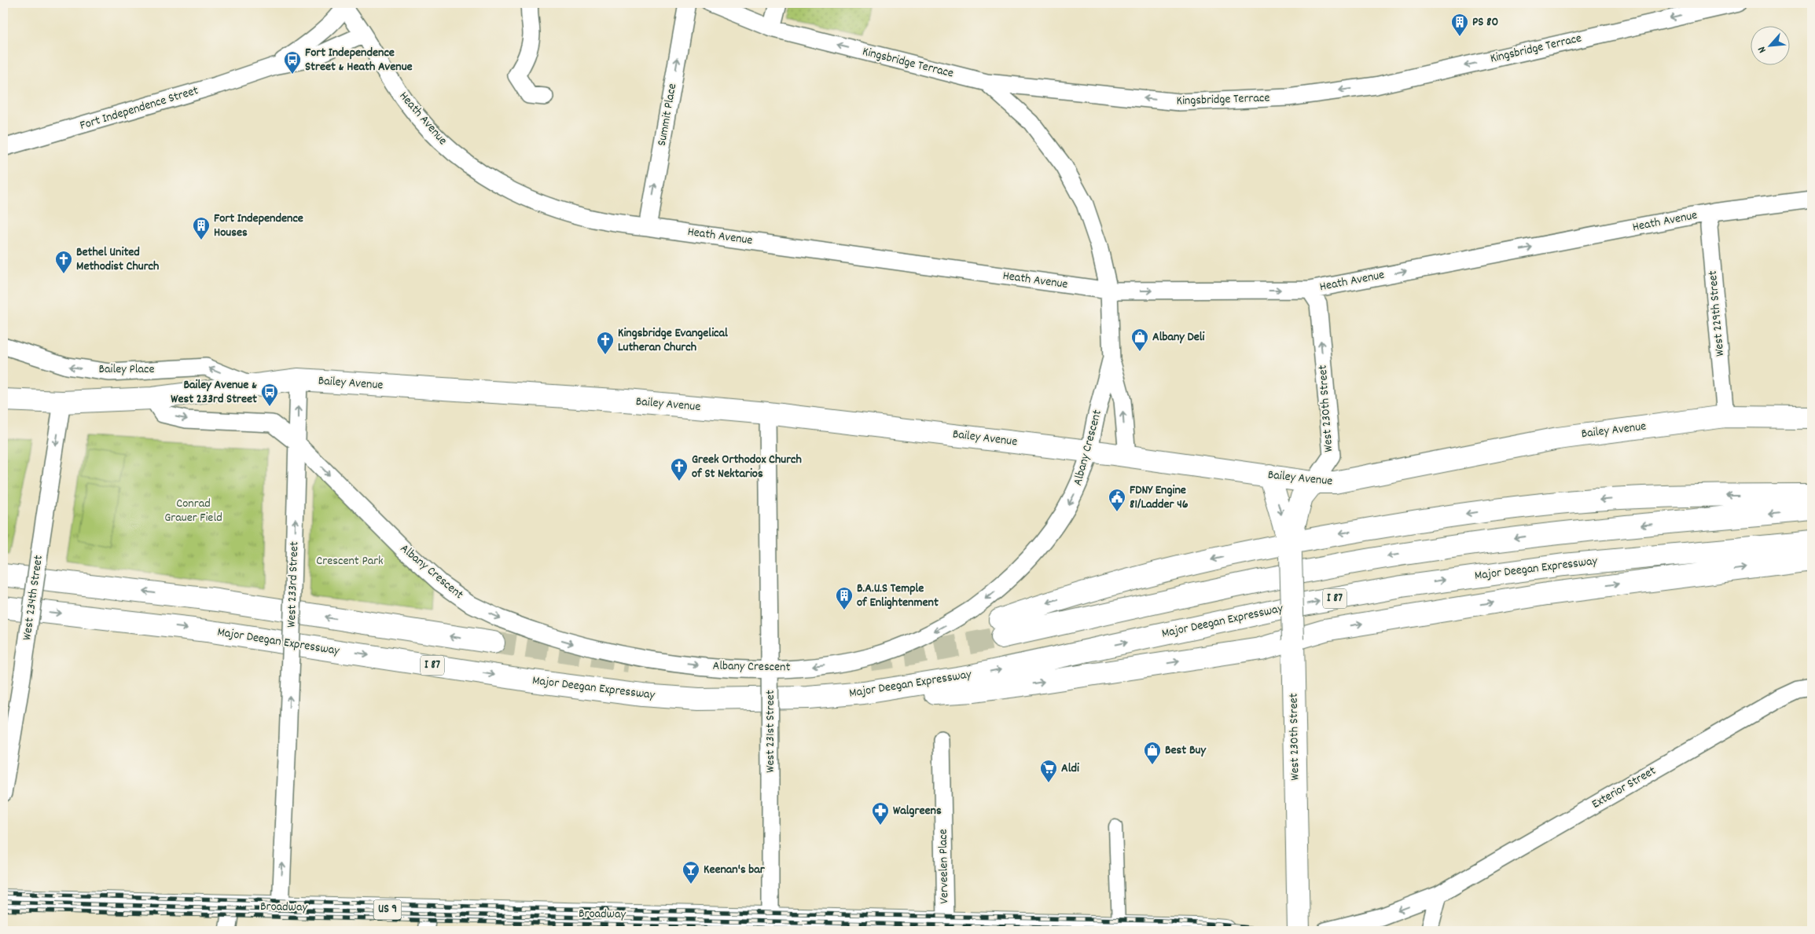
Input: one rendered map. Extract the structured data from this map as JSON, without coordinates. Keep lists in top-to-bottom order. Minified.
{"streets":{"main road":["Bailey Avenue","West 230th Street","Major Deegan Expressway","I 87","Broadway","US 9"],"street":["Kingsbridge Terrace","Fort Independence Street","Summit Place","Heath Avenue","West 229th Street","Bailey Place","Albany Crescent","West 233rd Street","West 234th Street","West 231st Street","Exterior Street","Verveelen Place"]},"crossings":[["Kingsbridge Terrace","Albany Crescent"],["Fort Independence Street","Heath Avenue"],["Summit Place","Heath Avenue"],["Heath Avenue","West 229th Street"],["Heath Avenue","West 230th Street"],["Heath Avenue","Albany Crescent"],["West 229th Street","Bailey Avenue"],["Bailey Place","Bailey Avenue"],["Bailey Avenue","West 230th Street"],["Bailey Avenue","Albany Crescent"],["Bailey Avenue","West 233rd Street"],["Bailey Avenue","West 234th Street"],["Bailey Avenue","West 231st Street"],["Albany Crescent","West 233rd Street"],["Albany Crescent","West 231st Street"],["West 233rd Street","Broadway"],["West 231st Street","Broadway"],["Verveelen Place","Broadway"]],"one_way":["Kingsbridge Terrace","Summit Place","Heath Avenue","West 233rd Street","West 234th Street"],"parks":["Conrad Grauer Field","Crescent Park"],"places":{"building":["PS 80","Fort Independence Houses","B.A.U.S Temple of Enlightenment"],"bus stop":["Fort Independence Street & Heath Avenue","Bailey Avenue & West 233rd Street"],"church":["Bethel United Methodist Church","Kingsbridge Evangelical Lutheran Church","Greek Orthodox Church of St Nektarios"],"shop":["Albany Deli","Best Buy"],"public building":["FDNY Engine 81/Ladder 46"],"supermarket":["Aldi"],"pharmacy":["Walgreens"],"bar":["Keenan's bar"]},"north":"bottom left"}
